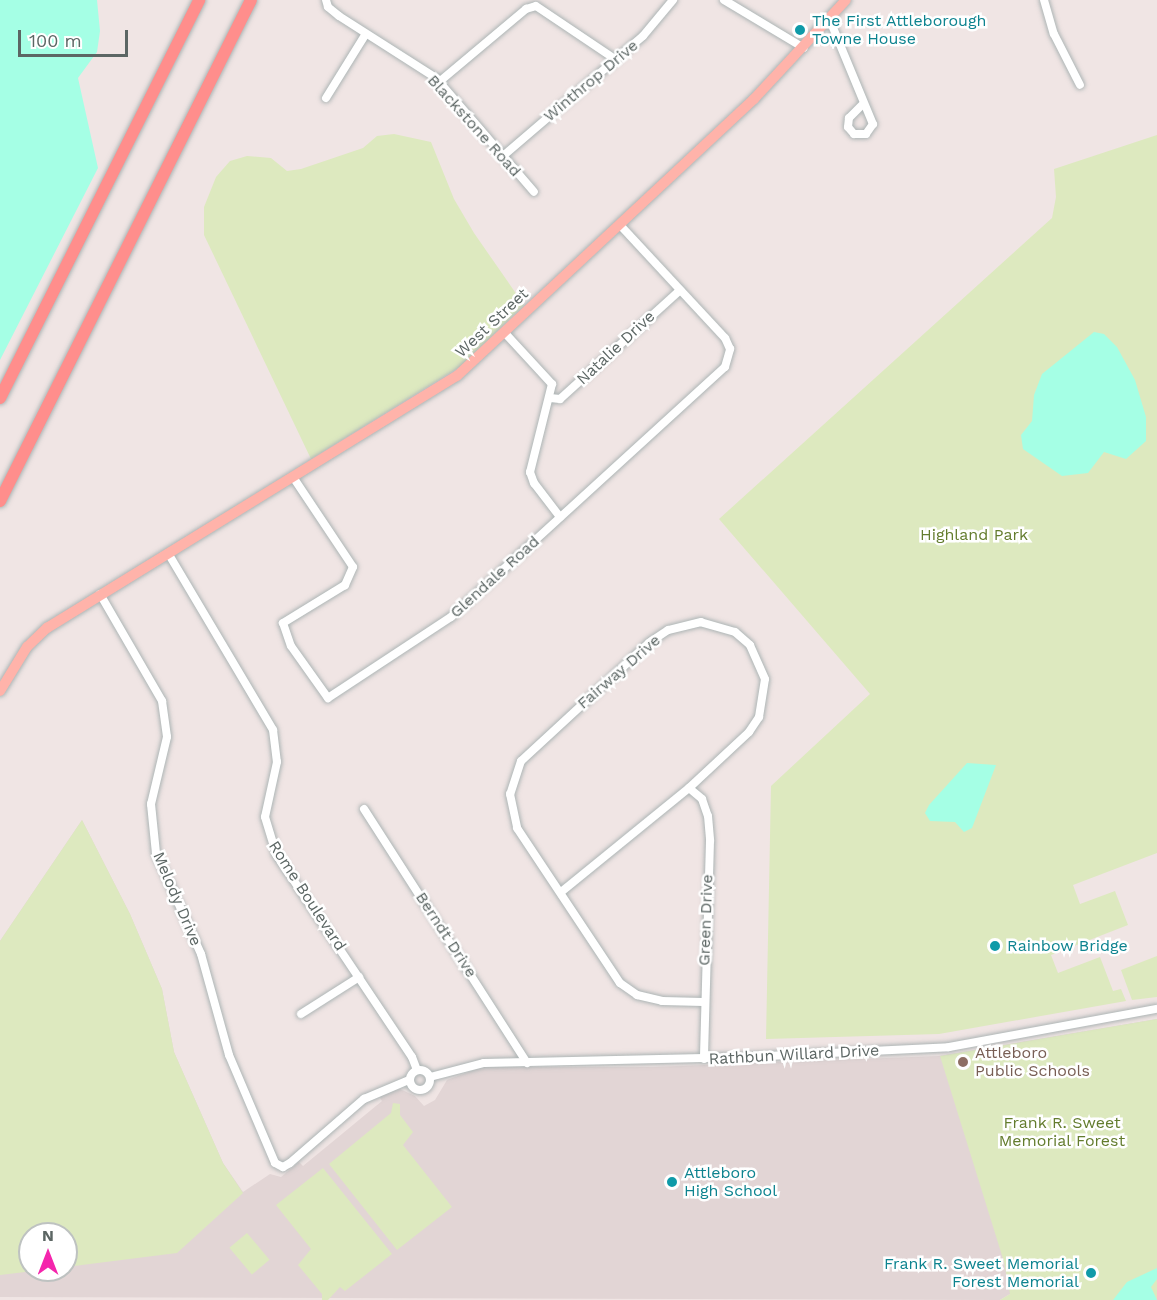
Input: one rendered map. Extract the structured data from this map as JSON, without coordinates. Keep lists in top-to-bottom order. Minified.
{"streets":{"main road":["West Street"],"street":["Winthrop Drive","Blackstone Road","Natalie Drive","Glendale Road","Fairway Drive","Rome Boulevard","Melody Drive","Green Drive","Berndt Drive","Rathbun Willard Drive"]},"crossings":[["Winthrop Drive","Blackstone Road"],["West Street","Glendale Road"],["West Street","Rome Boulevard"],["West Street","Melody Drive"],["Natalie Drive","Glendale Road"],["Fairway Drive","Green Drive"],["Melody Drive","Rathbun Willard Drive"],["Green Drive","Rathbun Willard Drive"],["Berndt Drive","Rathbun Willard Drive"]],"parks":["Highland Park","Frank R. Sweet Memorial Forest"],"places":["The First Attleborough Towne House","Rainbow Bridge","Attleboro Public Schools","Attleboro High School","Frank R. Sweet Memorial Forest Memorial"],"scale_bar":"100 m","north":"top"}
